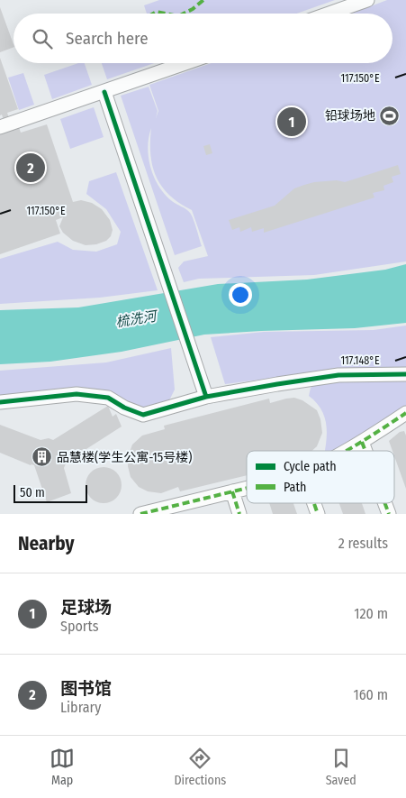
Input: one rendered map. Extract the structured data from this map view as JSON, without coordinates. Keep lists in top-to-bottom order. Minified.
{"water":["梳洗河"],"places":{"sports":["铅球场地"],"building":["品慧楼(学生公寓-15号楼)"]},"legend":["Cycle path","Path"],"scale_bar":"50 m","page":{"search":"Search here","pins":["1","2"],"scale":"50 m","heading":["Nearby","2 results"],"list":[{"mark":"1","name":"足球场","note":"Sports","value":"120 m"},{"mark":"2","name":"图书馆","note":"Library","value":"160 m"}],"nav":["Map","Directions","Saved"]},"coordinates":["117.150°E","117.148°E"]}
